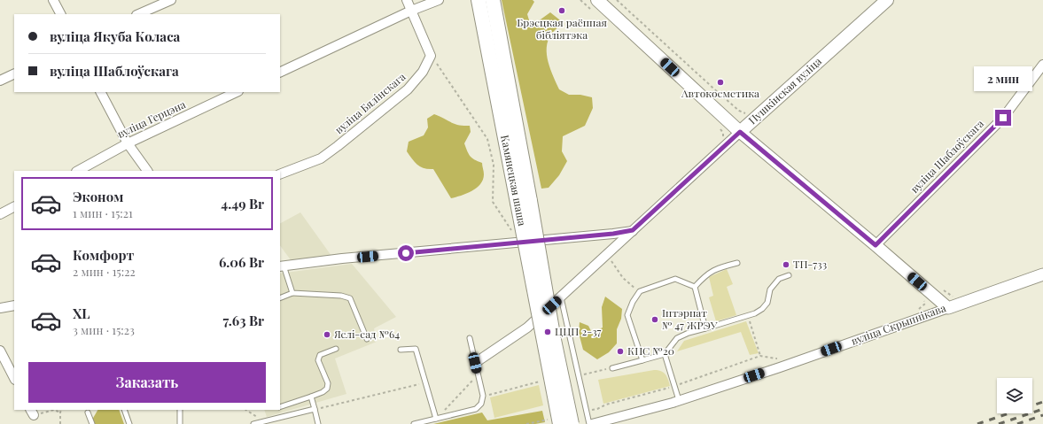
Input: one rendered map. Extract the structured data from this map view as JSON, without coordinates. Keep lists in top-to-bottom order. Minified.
{"streets":{"main road":["Пушкінская вуліца","Камянецкая шаша"],"street":["вуліца Бялінскага","вуліца Герцэна","вуліца Шаблоўскага","вуліца Скрыпнікава"]},"places":["Брэсцкая раённая бібліятэка","Автокосметика","ТП-733","Інтэрнат № 47 ЖРЭУ","ЦЦП 2-37","Яслі-сад №64","КНС №20"],"page":{"banner":["вуліца Якуба Коласа","вуліца Шаблоўскага"],"bubble":"2 мин","list":[{"name":"Эконом","note":"1 мин · 15:21","value":"4.49 Br"},{"name":"Комфорт","note":"2 мин · 15:22","value":"6.06 Br"},{"name":"XL","note":"3 мин · 15:23","value":"7.63 Br"}],"buttons":"Заказать"}}
